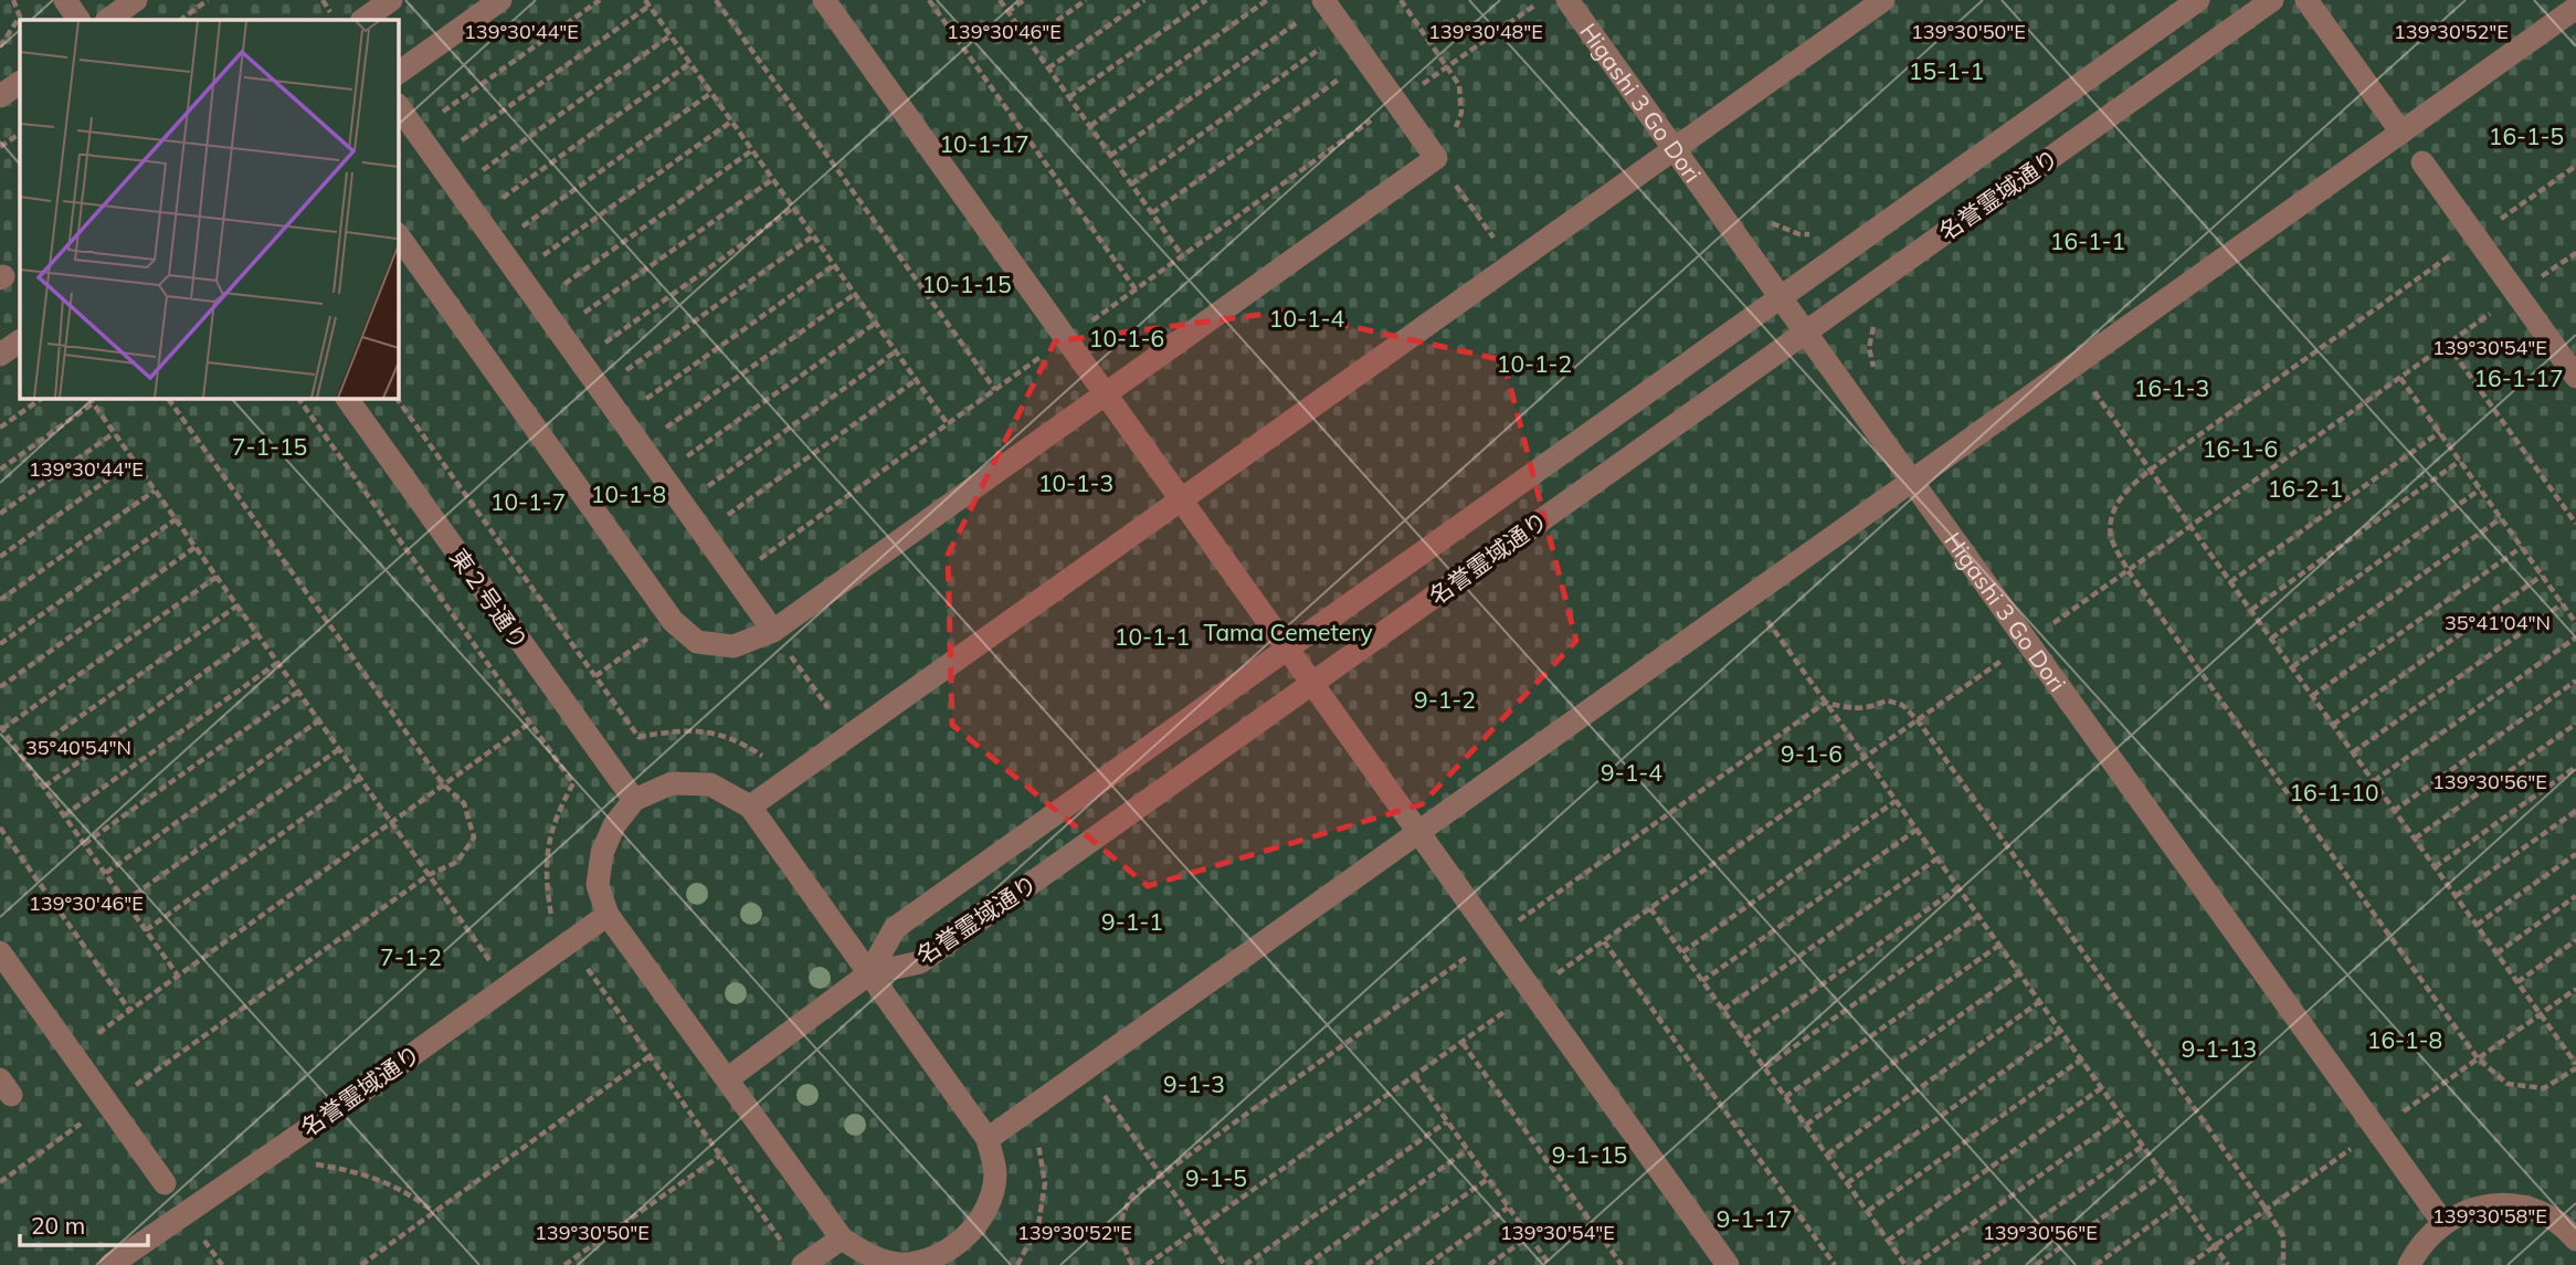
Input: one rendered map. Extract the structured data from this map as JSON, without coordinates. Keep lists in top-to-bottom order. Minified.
{"streets":{"street":["Higashi 3 Go Dori","名誉霊域通り","東２号通り"]},"crossings":[["Higashi 3 Go Dori","名誉霊域通り"]],"parks":["15-1-1","16-1-5","10-1-17","16-1-1","10-1-15","10-1-4","10-1-6","10-1-2","16-1-17","16-1-3","7-1-15","16-1-6","10-1-3","16-2-1","10-1-8","10-1-7","Tama Cemetery","10-1-1","9-1-2","9-1-6","9-1-4","16-1-10","9-1-1","7-1-2","16-1-8","9-1-13","9-1-3","9-1-15","9-1-5","9-1-17"],"scale_bar":"20 m","coordinates":["139°30'44\"E","139°30'48\"E","139°30'46\"E","139°30'50\"E","139°30'52\"E","139°30'54\"E","35°41'04\"N","35°40'54\"N","139°30'56\"E","139°30'58\"E"]}
